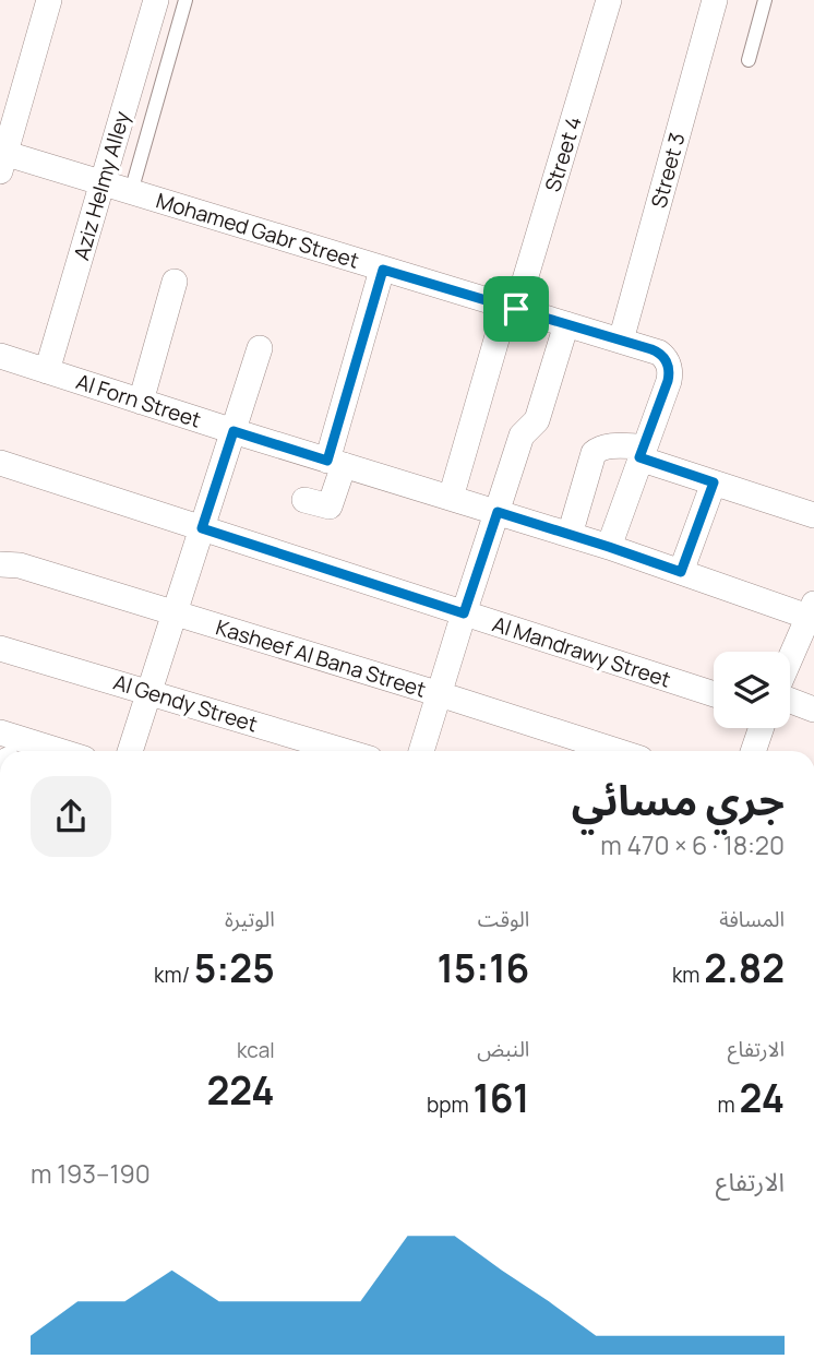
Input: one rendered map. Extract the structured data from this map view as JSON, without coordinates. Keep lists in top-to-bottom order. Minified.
{"streets":{"street":["Street 4","Street 3","Aziz Helmy Alley","Mohamed Gabr Street","Al Forn Street","Al Mandrawy Street","Kasheef Al Bana Street","Al Gendy Street"]},"crossings":[["Street 4","Mohamed Gabr Street"],["Street 4","Al Forn Street"],["Street 3","Mohamed Gabr Street"],["Aziz Helmy Alley","Mohamed Gabr Street"],["Aziz Helmy Alley","Al Forn Street"]],"page":{"heading":["جري مسائي","18:20 · 6 × 470 m"],"stats":[["المسافة","2.82 km"],["الوقت","15:16"],["الوتيرة","5:25 /km"],["الارتفاع","24 m"],["النبض","161 bpm"],["kcal","224"]],"chart":["الارتفاع","190–193 m"]}}
